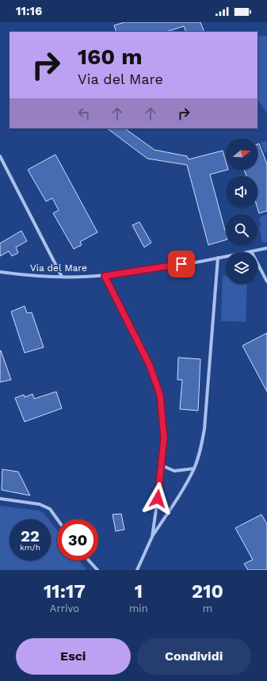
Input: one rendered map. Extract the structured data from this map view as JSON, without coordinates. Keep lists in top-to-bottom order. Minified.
{"streets":{"street":["Via del Mare"]},"north":"right","page":{"status":"11:16","turn":["160 m","Via del Mare"],"speed":"22 km/h","limit":"30","eta":["11:17","Arrivo","1","min","210","m"],"buttons":["Esci","Condividi"]}}
